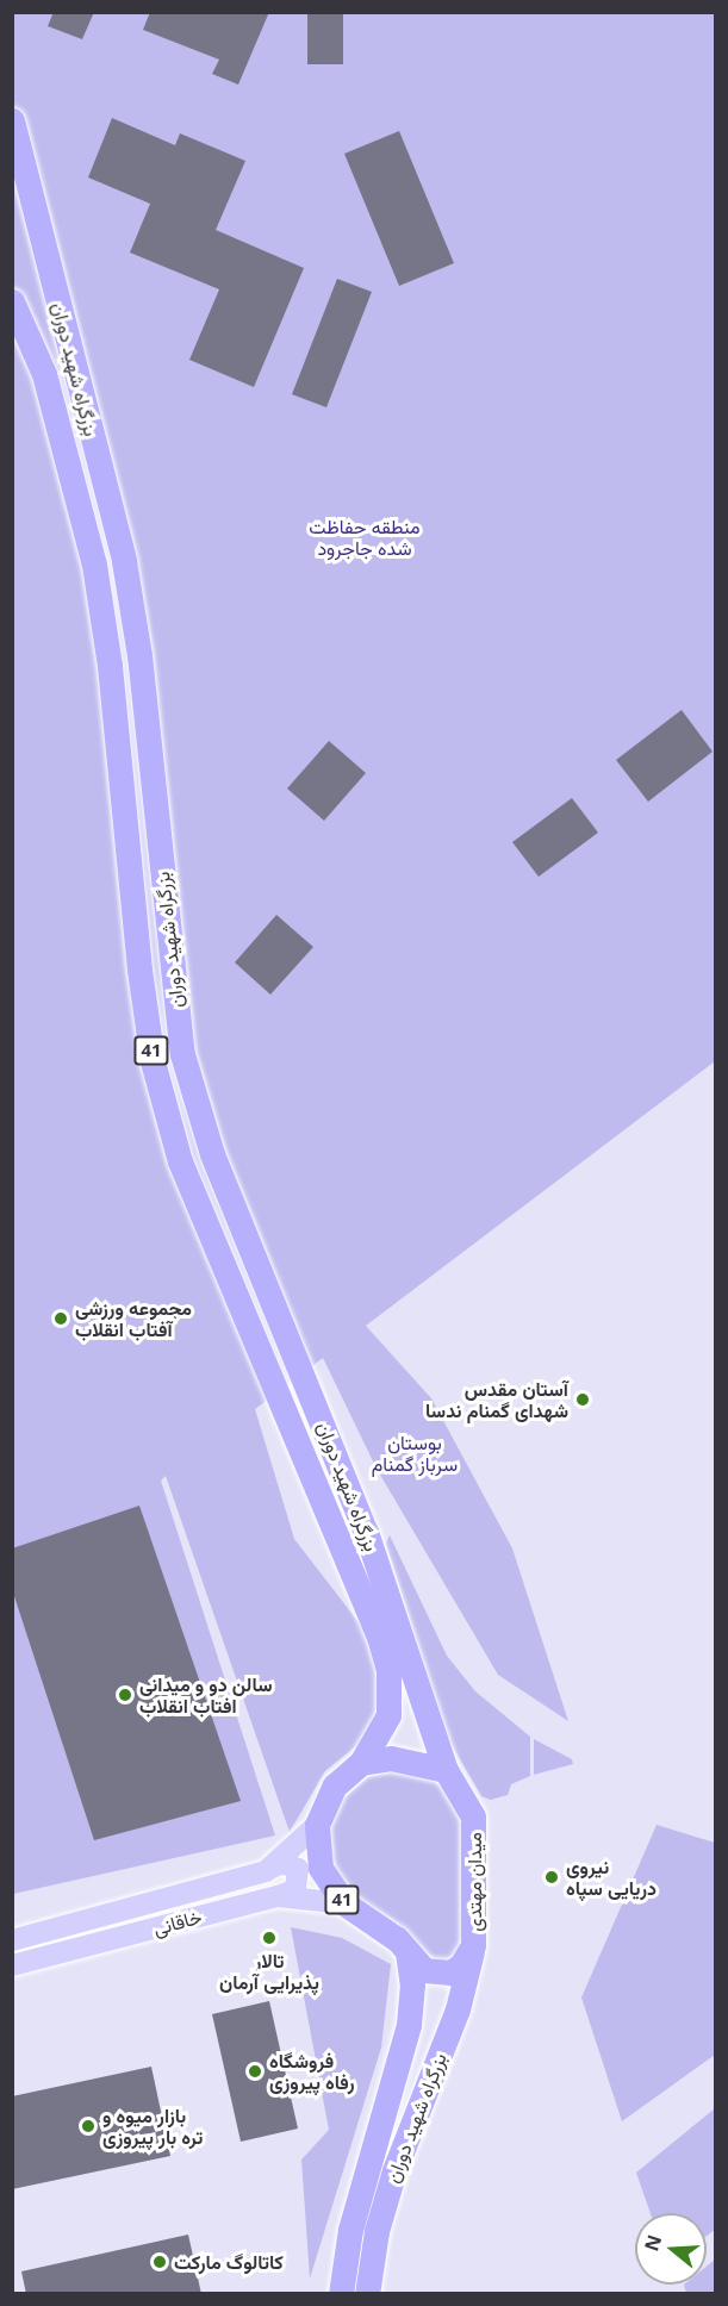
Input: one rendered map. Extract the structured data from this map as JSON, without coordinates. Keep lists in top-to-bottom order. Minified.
{"streets":{"highway":["بزرگراه شهید دوران","41","میدان مهتدی"],"main road":["خاقانی"]},"crossings":[["بزرگراه شهید دوران","میدان مهتدی"],["بزرگراه شهید دوران","خاقانی"],["میدان مهتدی","خاقانی"]],"parks":["منطقه حفاظت شده جاجرود","بوستان سرباز گمنام"],"places":["مجموعه ورزشی آفتاب انقلاب","آستان مقدس شهدای گمنام ندسا","سالن دو و میدانی افتاب انقلاب","نیروی دریایی سپاه","تالار پذیرایی آرمان","فروشگاه رفاه پیروزی","بازار میوه و تره بار پیروزی","کاتالوگ مارکت"],"north":"left"}
